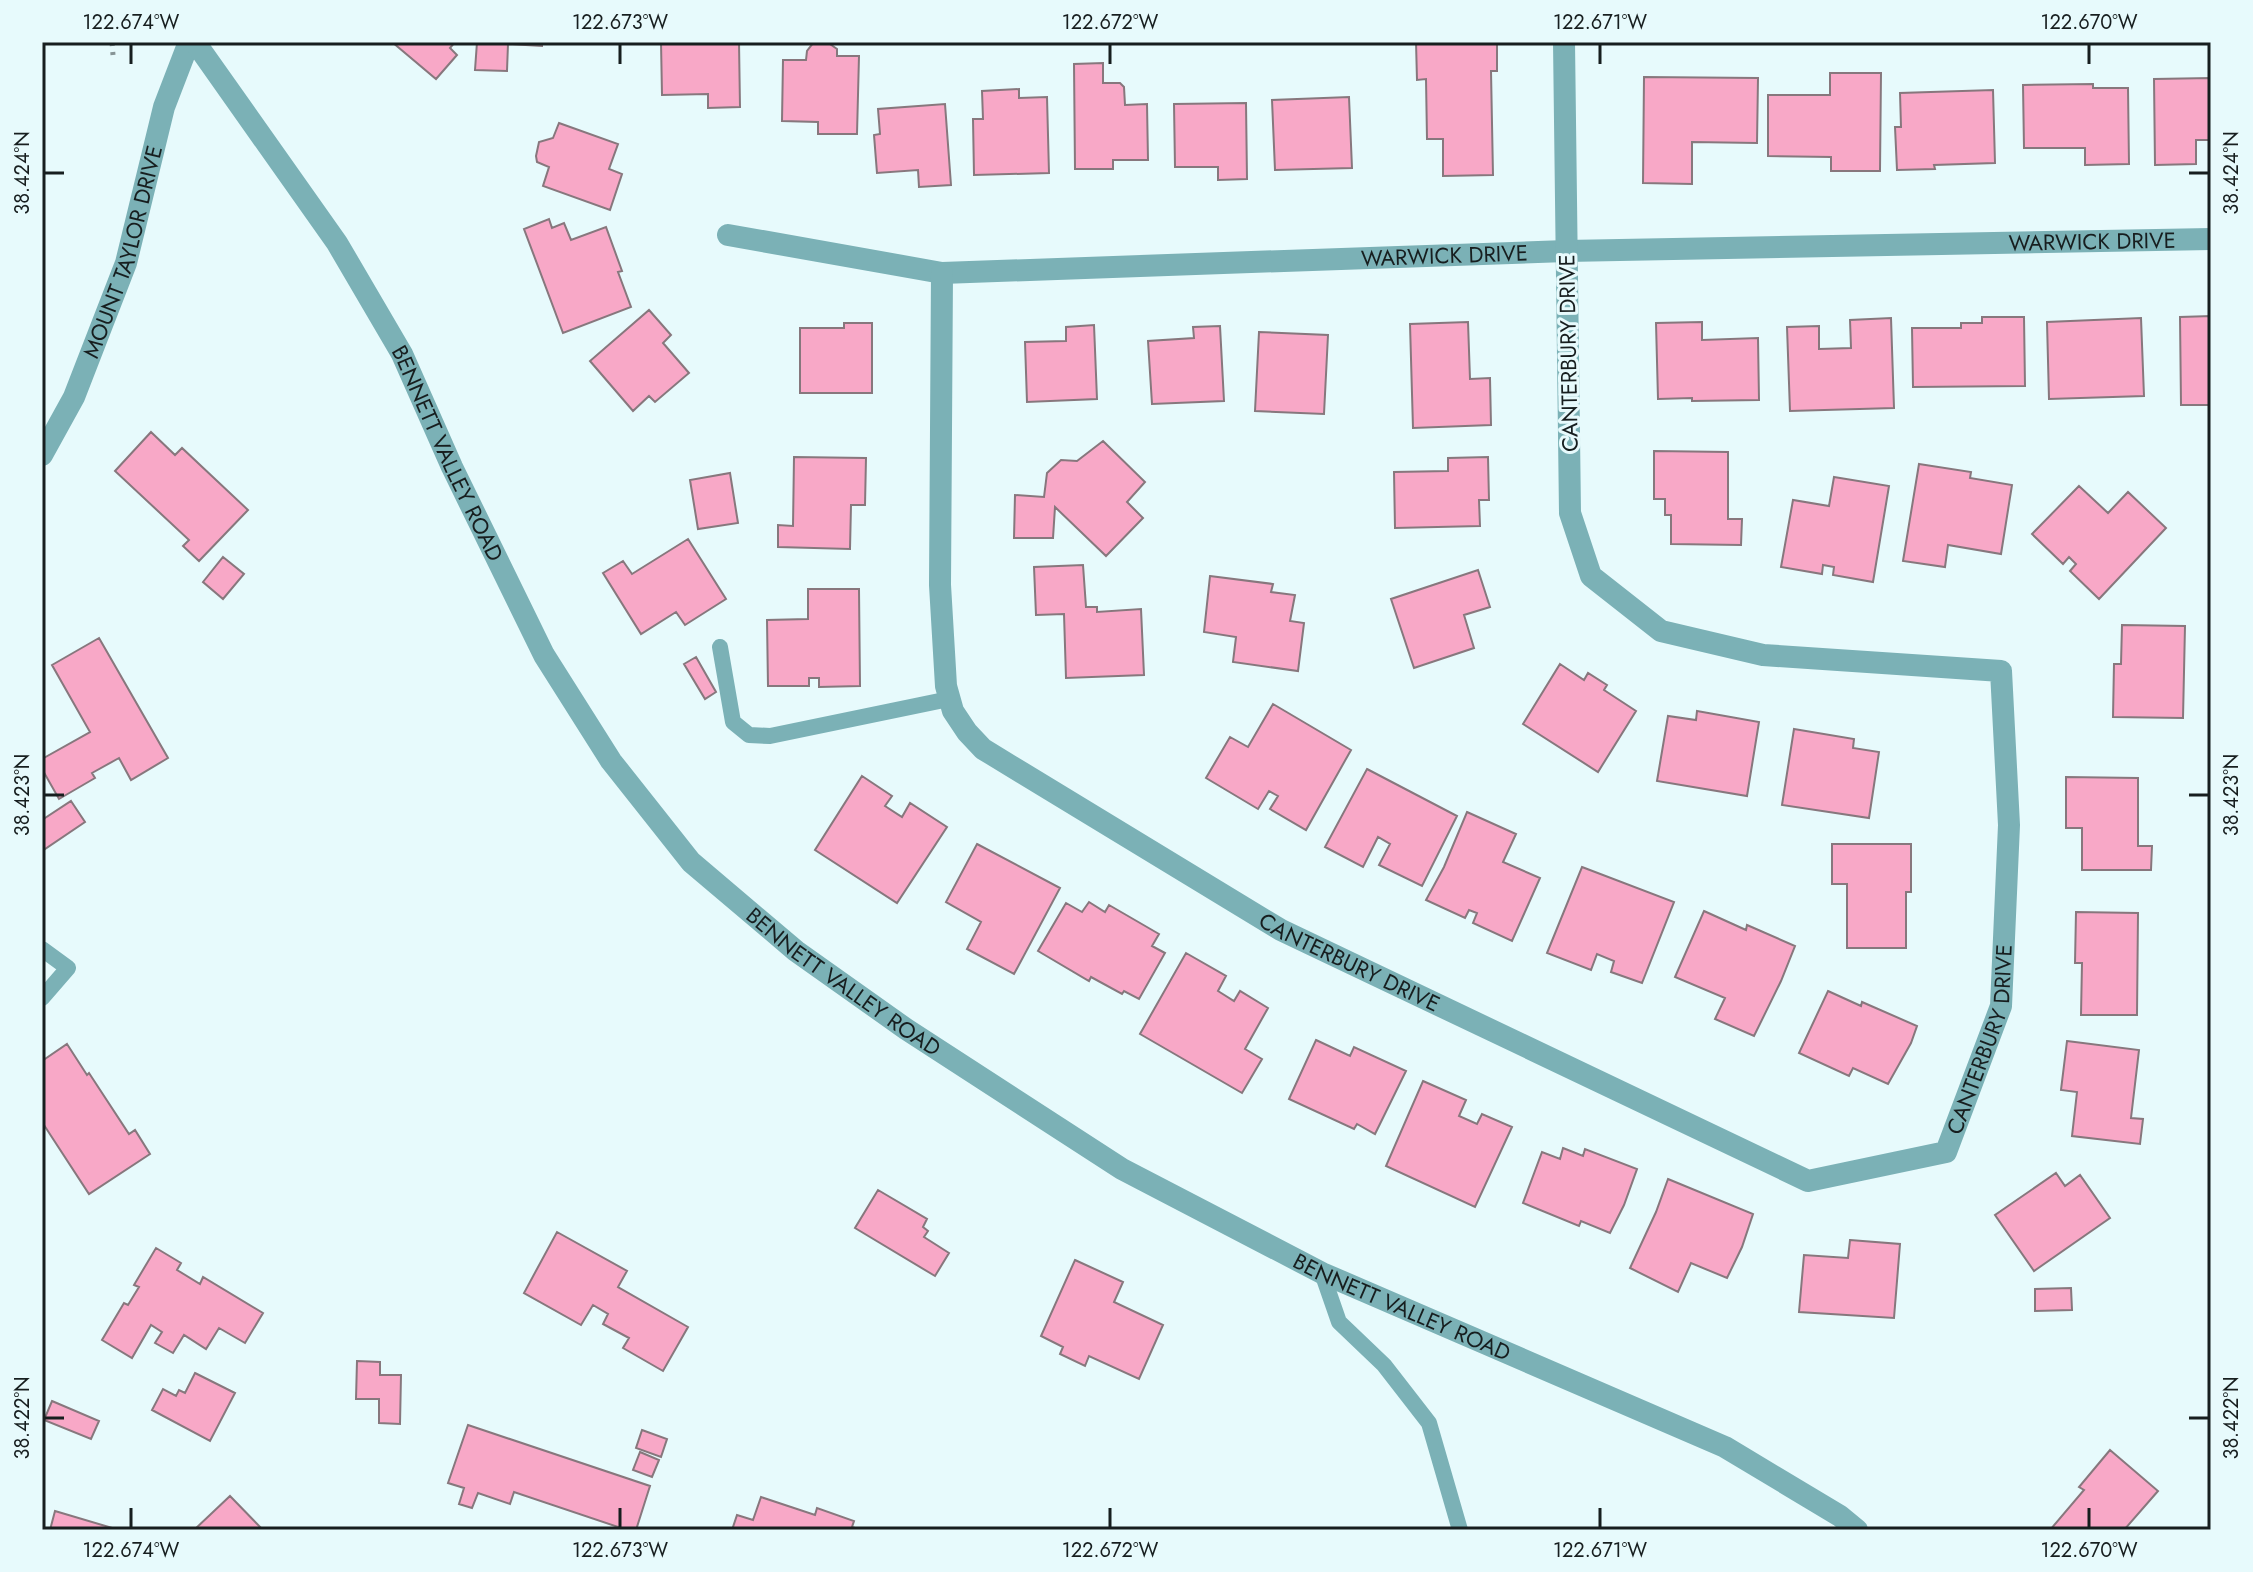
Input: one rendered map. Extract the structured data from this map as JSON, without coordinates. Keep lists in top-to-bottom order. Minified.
{"streets":{"street":["WARWICK DRIVE","MOUNT TAYLOR DRIVE","CANTERBURY DRIVE","BENNETT VALLEY ROAD"]},"crossings":[["WARWICK DRIVE","CANTERBURY DRIVE"]],"coordinates":["122.674°W","122.673°W","122.672°W","122.671°W","122.670°W","38.424°N","38.423°N","38.422°N"]}
